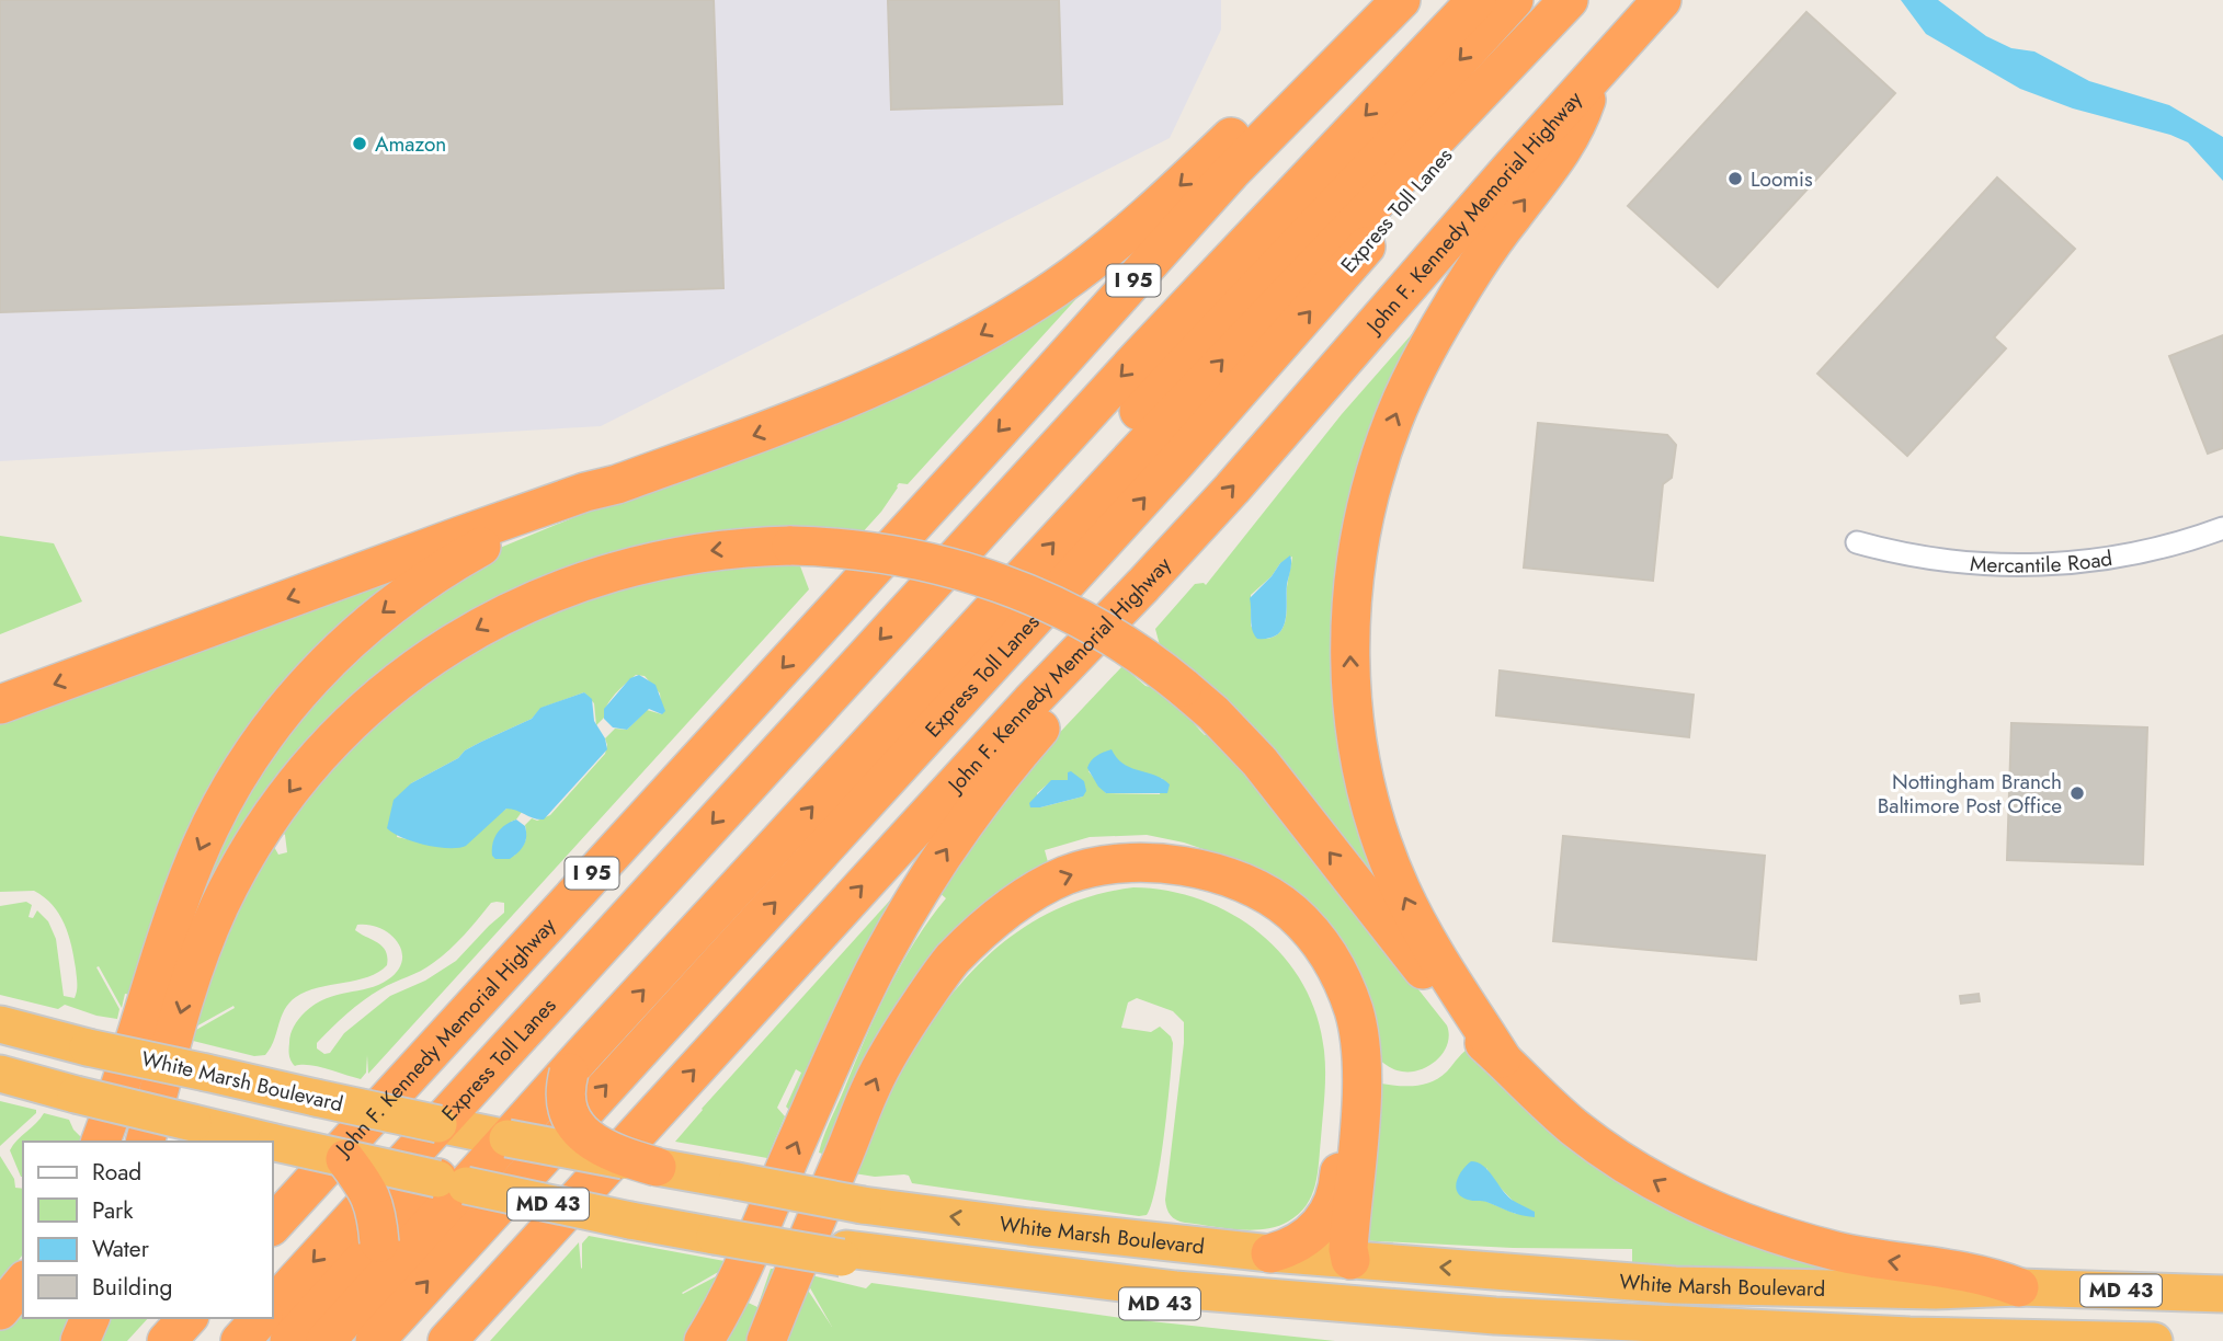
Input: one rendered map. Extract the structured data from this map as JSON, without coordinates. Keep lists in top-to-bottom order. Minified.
{"streets":{"highway":["Express Toll Lanes","John F. Kennedy Memorial Highway","I 95","White Marsh Boulevard","MD 43"],"street":["Mercantile Road"]},"places":["Amazon","Loomis","Nottingham Branch Baltimore Post Office"],"legend":["Road","Park","Water","Building"]}
